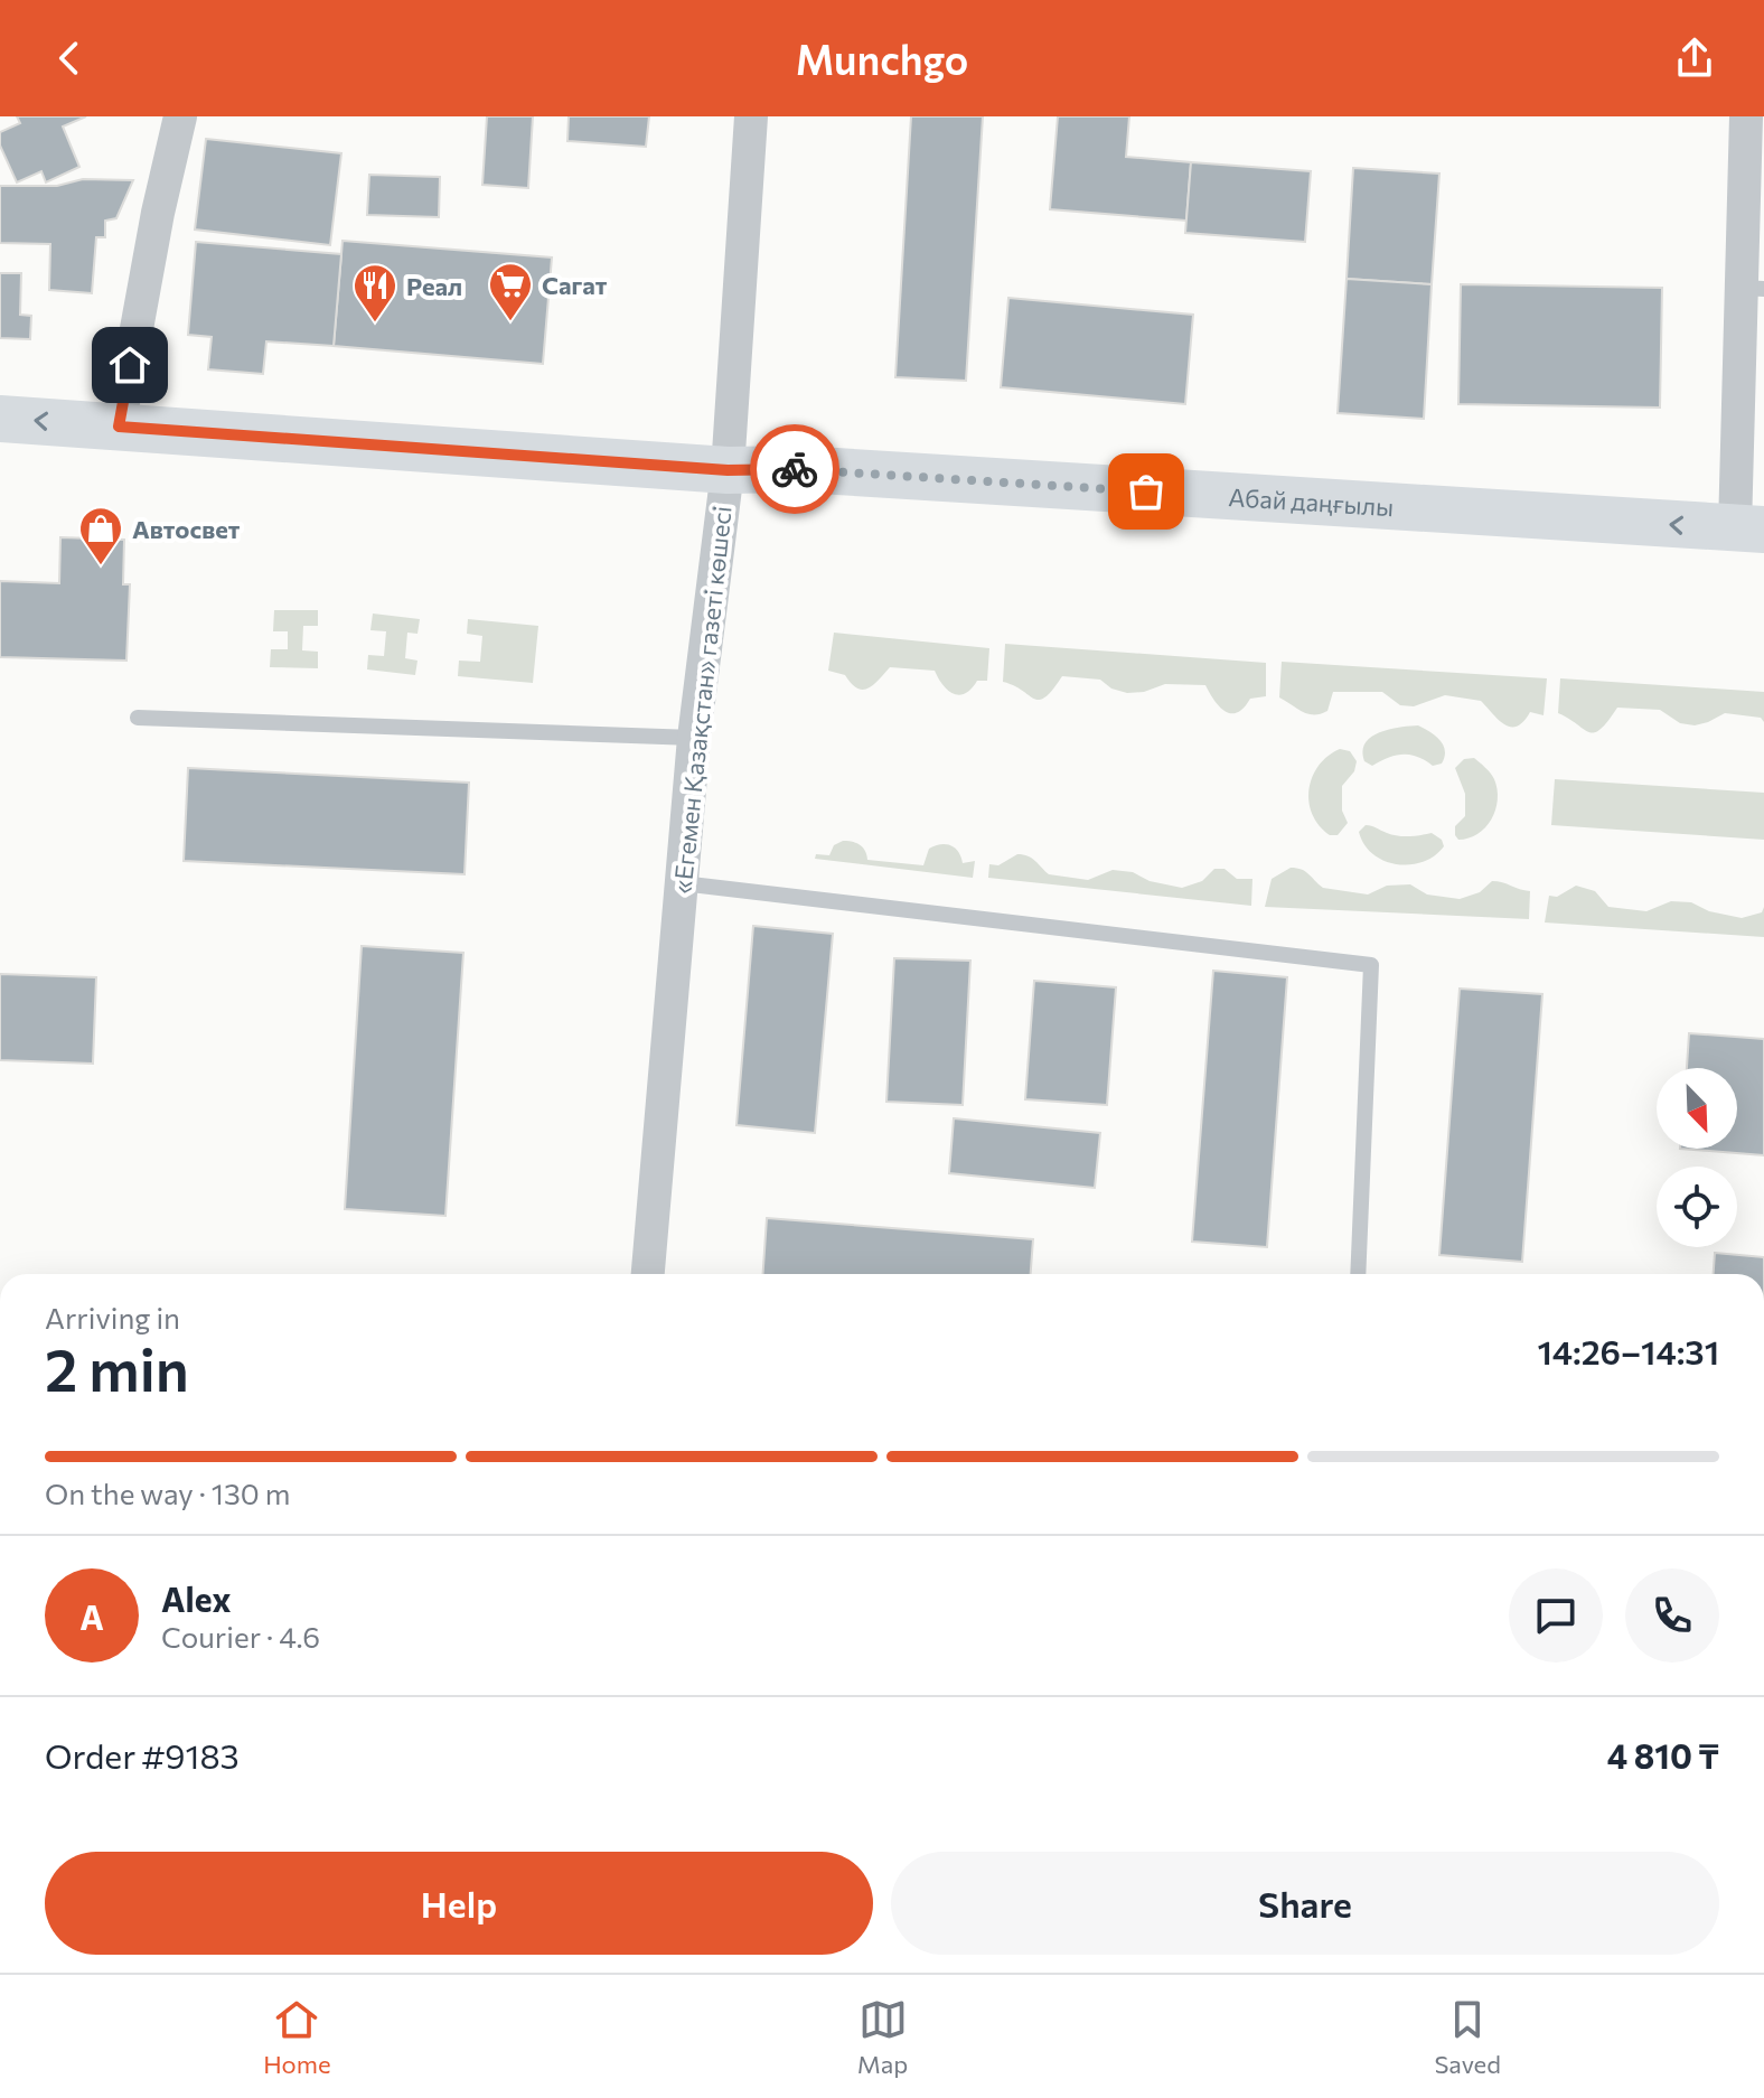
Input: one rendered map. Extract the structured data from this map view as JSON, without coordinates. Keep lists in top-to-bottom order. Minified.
{"streets":{"street":["Абай даңғылы","«Егемен Қазақстан» газеті көшесі"]},"crossings":[["Абай даңғылы","«Егемен Қазақстан» газеті көшесі"]],"one_way":["Абай даңғылы"],"places":{"supermarket":["Сагат"],"restaurant":["Реал"],"shop":["Автосвет"]},"north":"bottom right","page":{"header":"Munchgo","heading":["2 min","Arriving in","14:26–14:31"],"panel":["Alex","Courier · 4.6","Order #9183","4 810 ₸"],"bar":"On the way · 130 m","round":"A","buttons":["Help","Share"],"tabs":["Home","Map","Saved"]}}
